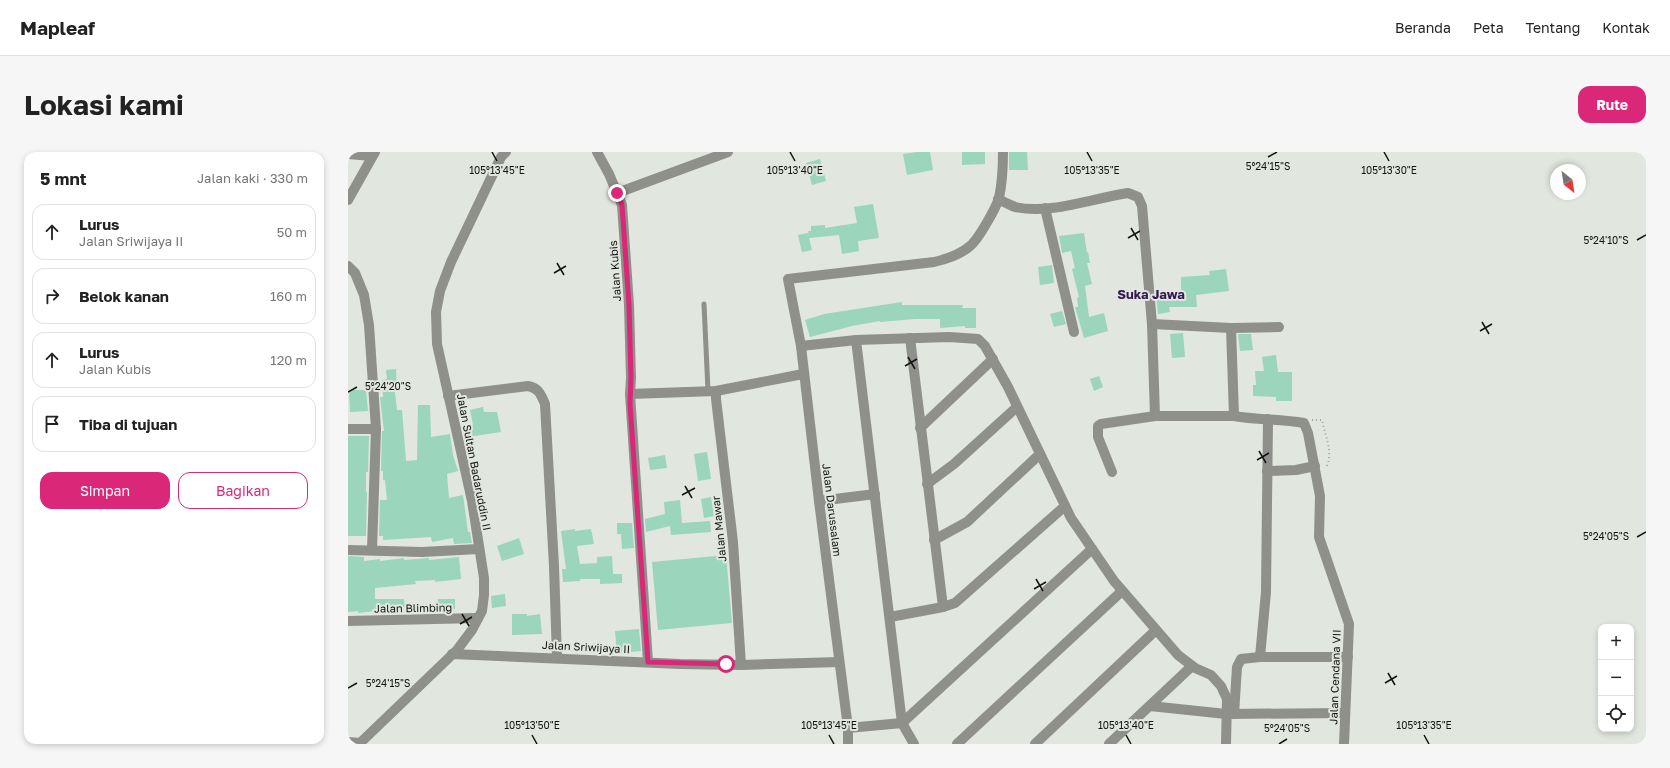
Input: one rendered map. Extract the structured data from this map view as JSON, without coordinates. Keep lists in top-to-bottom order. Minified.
{"streets":{"street":["Jalan Kubis","Jalan Sultan Badaruddin II","Jalan Darussalam","Jalan Mawar","Jalan Blimbing","Jalan Sriwijaya II","Jalan Cendana VII"]},"crossings":[["Jalan Kubis","Jalan Sriwijaya II"],["Jalan Sultan Badaruddin II","Jalan Blimbing"],["Jalan Sultan Badaruddin II","Jalan Sriwijaya II"],["Jalan Darussalam","Jalan Sriwijaya II"],["Jalan Mawar","Jalan Sriwijaya II"]],"districts":["Suka Jawa"],"north":"bottom right","page":{"header":"Mapleaf","nav":["Beranda","Peta","Tentang","Kontak"],"buttons":["Rute",["Simpan","Bagikan"]],"title":"Lokasi kami","heading":["5 mnt","Jalan kaki · 330 m"],"list":[["Lurus","Jalan Sriwijaya II","50 m"],["Belok kanan","160 m"],["Lurus","Jalan Kubis","120 m"],"Tiba di tujuan"],"map_buttons":["+","−"]},"coordinates":["5°24'15\"S","105°13'45\"E","105°13'40\"E","105°13'30\"E","105°13'35\"E","5°24'10\"S","5°24'20\"S","5°24'05\"S","105°13'50\"E"]}
